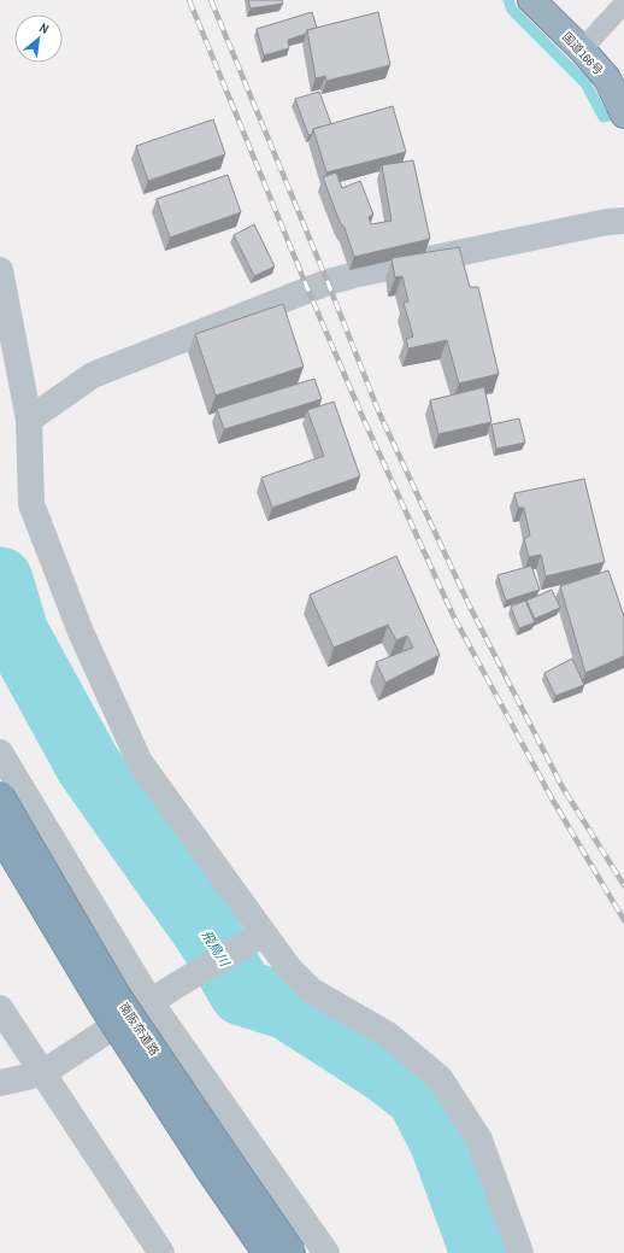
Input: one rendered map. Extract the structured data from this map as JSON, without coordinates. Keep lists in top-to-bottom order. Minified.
{"streets":{"highway":["国道166号","南阪奈道路"]},"water":["飛鳥川"],"north":"top right"}
